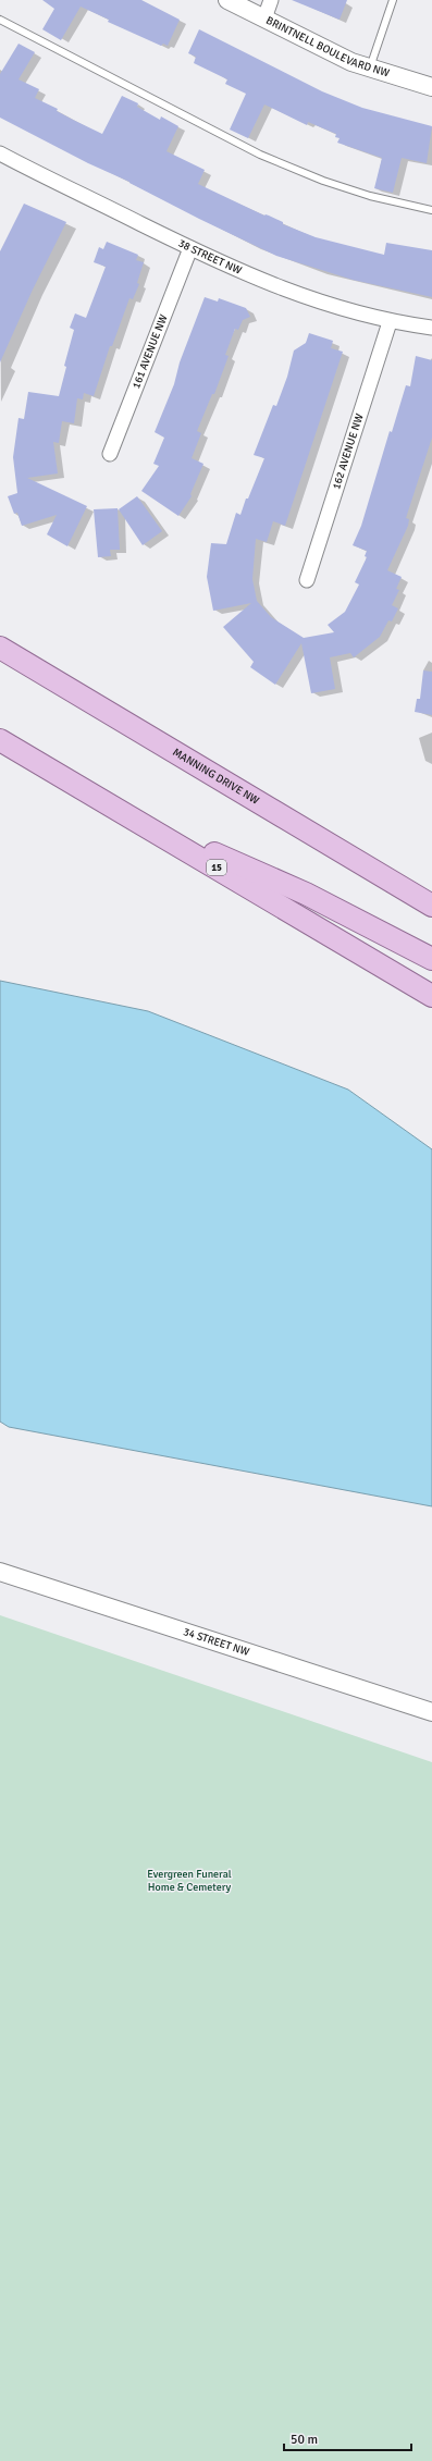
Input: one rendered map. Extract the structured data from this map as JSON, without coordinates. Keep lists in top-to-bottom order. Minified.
{"streets":{"main road":["MANNING DRIVE NW","15"],"street":["BRINTNELL BOULEVARD NW","38 STREET NW","161 AVENUE NW","162 AVENUE NW","34 STREET NW"]},"crossings":[["38 STREET NW","161 AVENUE NW"],["38 STREET NW","162 AVENUE NW"]],"parks":["Evergreen Funeral Home & Cemetery"],"scale_bar":"50 m"}
